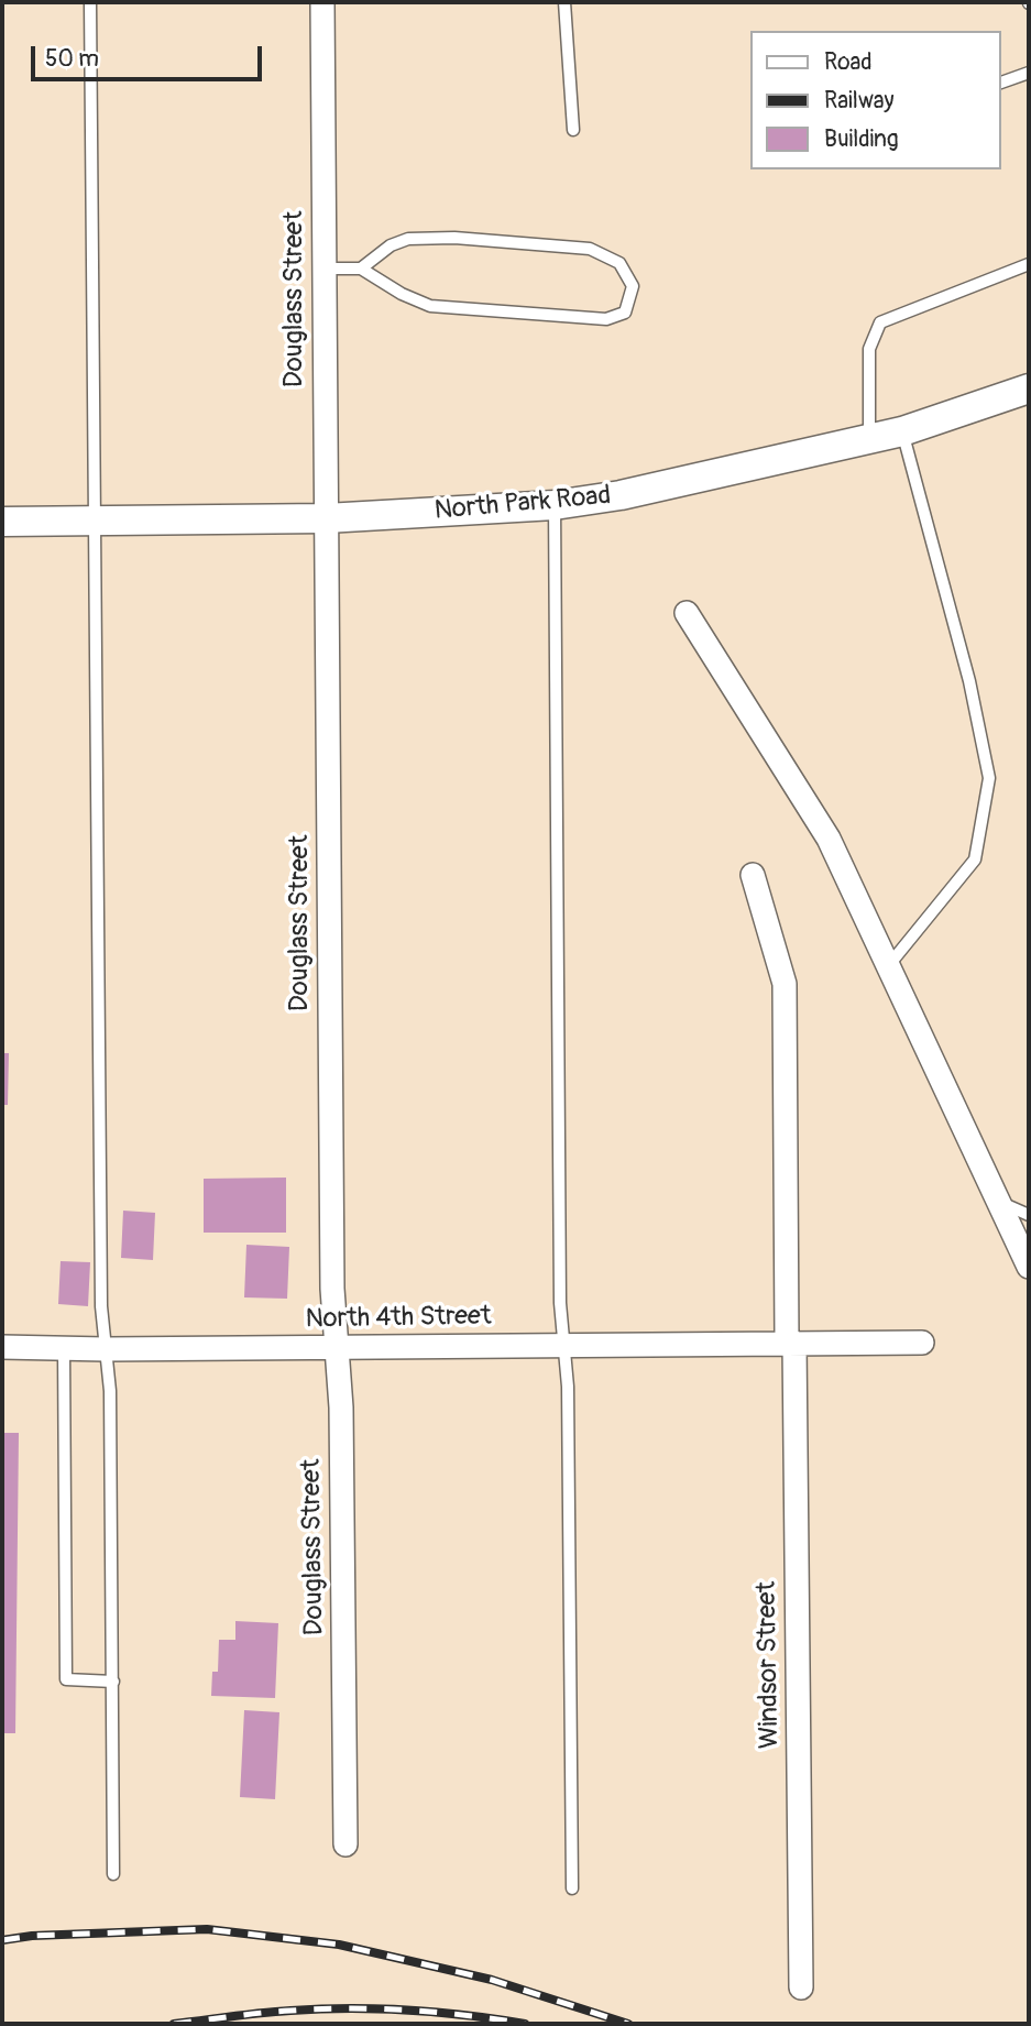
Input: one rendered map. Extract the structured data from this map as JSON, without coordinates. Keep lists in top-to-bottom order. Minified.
{"streets":{"street":["Douglass Street","North Park Road","North 4th Street","Windsor Street"]},"crossings":[["Douglass Street","North Park Road"],["Douglass Street","North 4th Street"],["North 4th Street","Windsor Street"]],"legend":["Road","Railway","Building"],"scale_bar":"50 m"}
